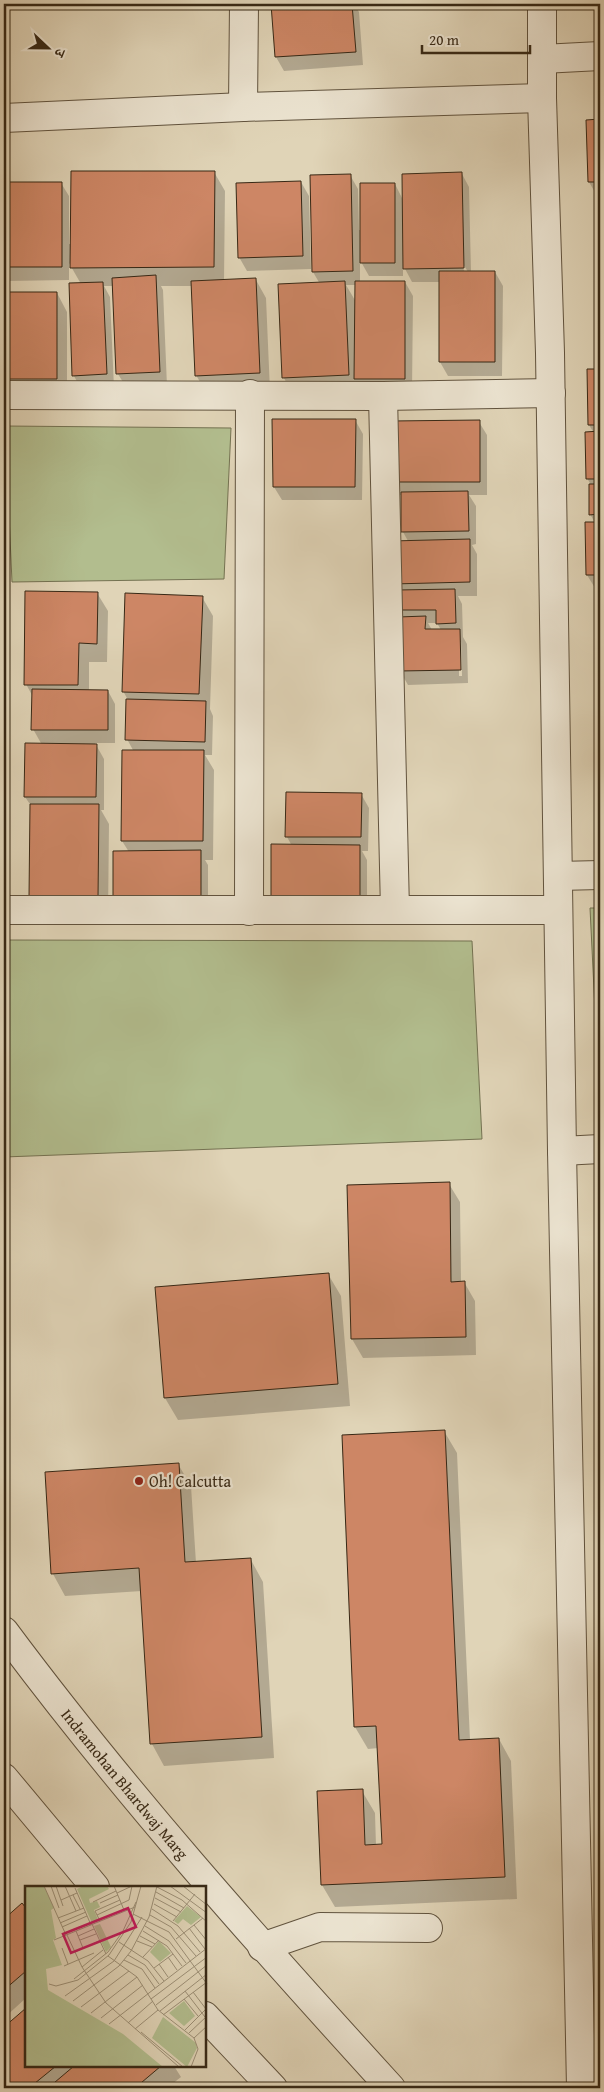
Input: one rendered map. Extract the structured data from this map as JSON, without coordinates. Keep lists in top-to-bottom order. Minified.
{"streets":{"street":["Indramohan Bhardwaj Marg"]},"places":["Oh! Calcutta"],"scale_bar":"20 m","north":"right"}
